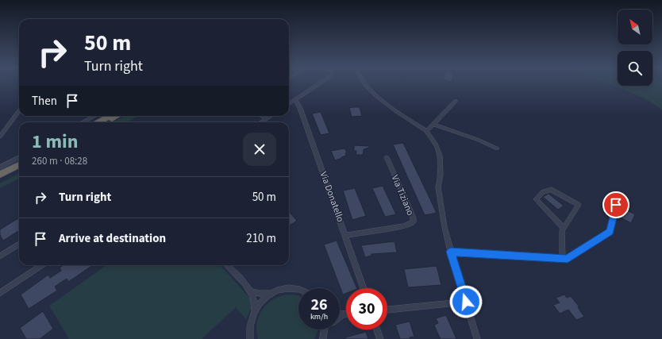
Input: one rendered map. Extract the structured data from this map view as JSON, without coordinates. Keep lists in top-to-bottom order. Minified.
{"streets":{"street":["Via Tiziano","Via Donatello"]},"crossings":[["Via Tiziano","Via Donatello"]],"north":"top left","page":{"turn":["50 m","Turn right"],"then":"Then","heading":["1 min","260 m · 08:28"],"list":[{"name":"Turn right","value":"50 m"},{"name":"Arrive at destination","value":"210 m"}],"speed":"26 km/h","limit":"30"}}
